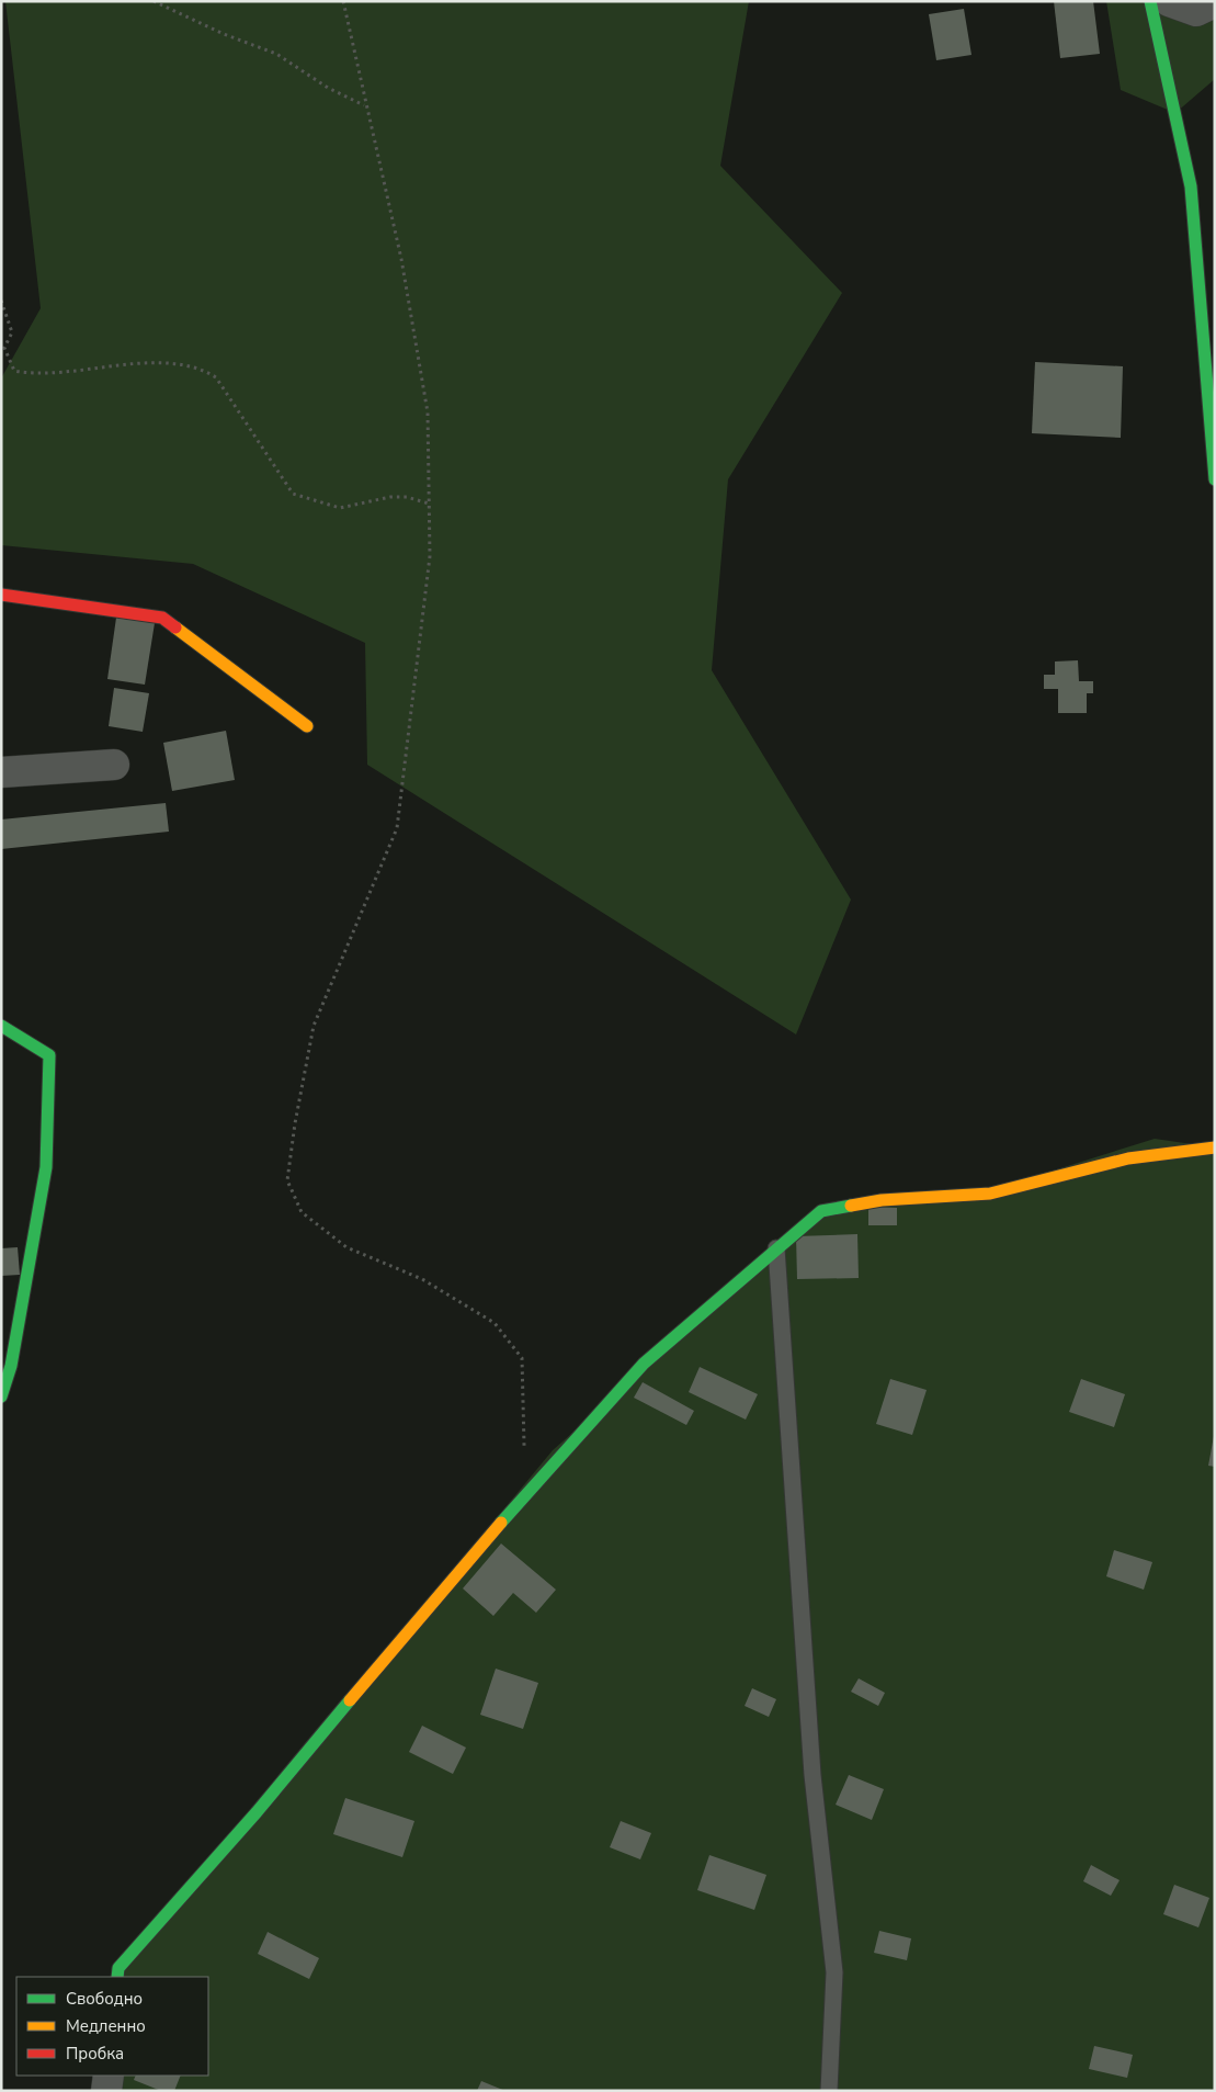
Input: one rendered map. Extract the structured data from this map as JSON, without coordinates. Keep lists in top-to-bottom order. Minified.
{"legend":["Свободно","Медленно","Пробка"]}
